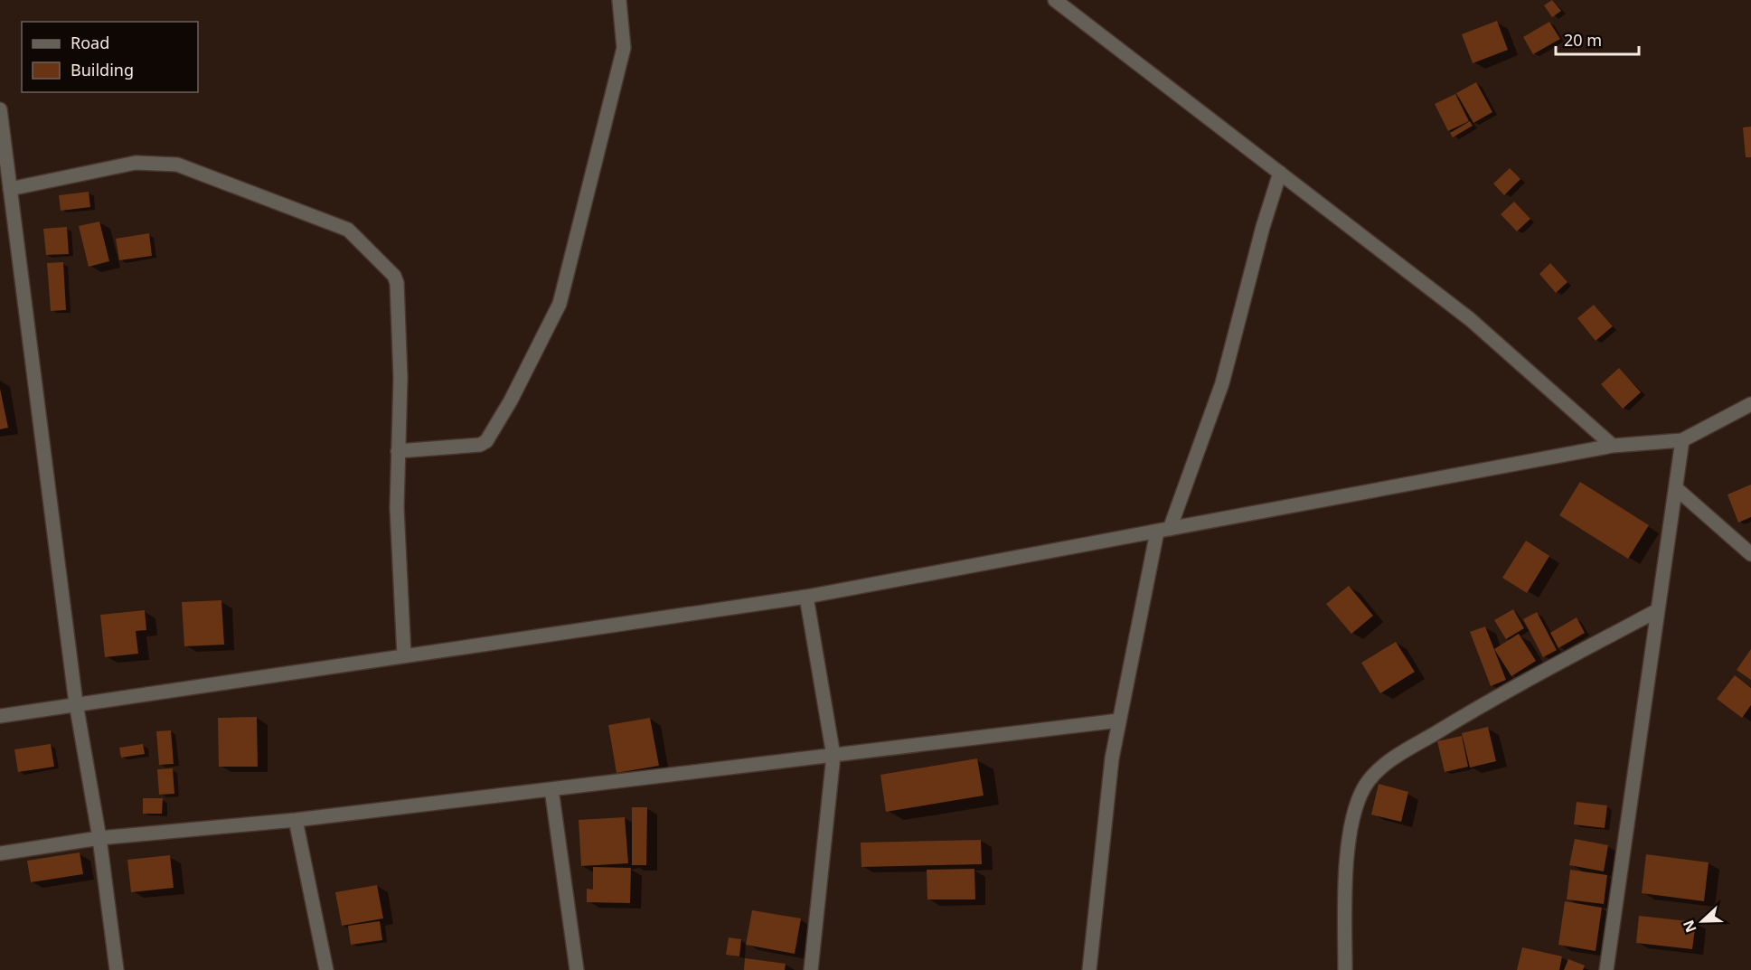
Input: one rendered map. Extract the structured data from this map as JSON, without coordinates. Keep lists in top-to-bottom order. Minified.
{"legend":["Road","Building"],"scale_bar":"20 m","north":"left"}
